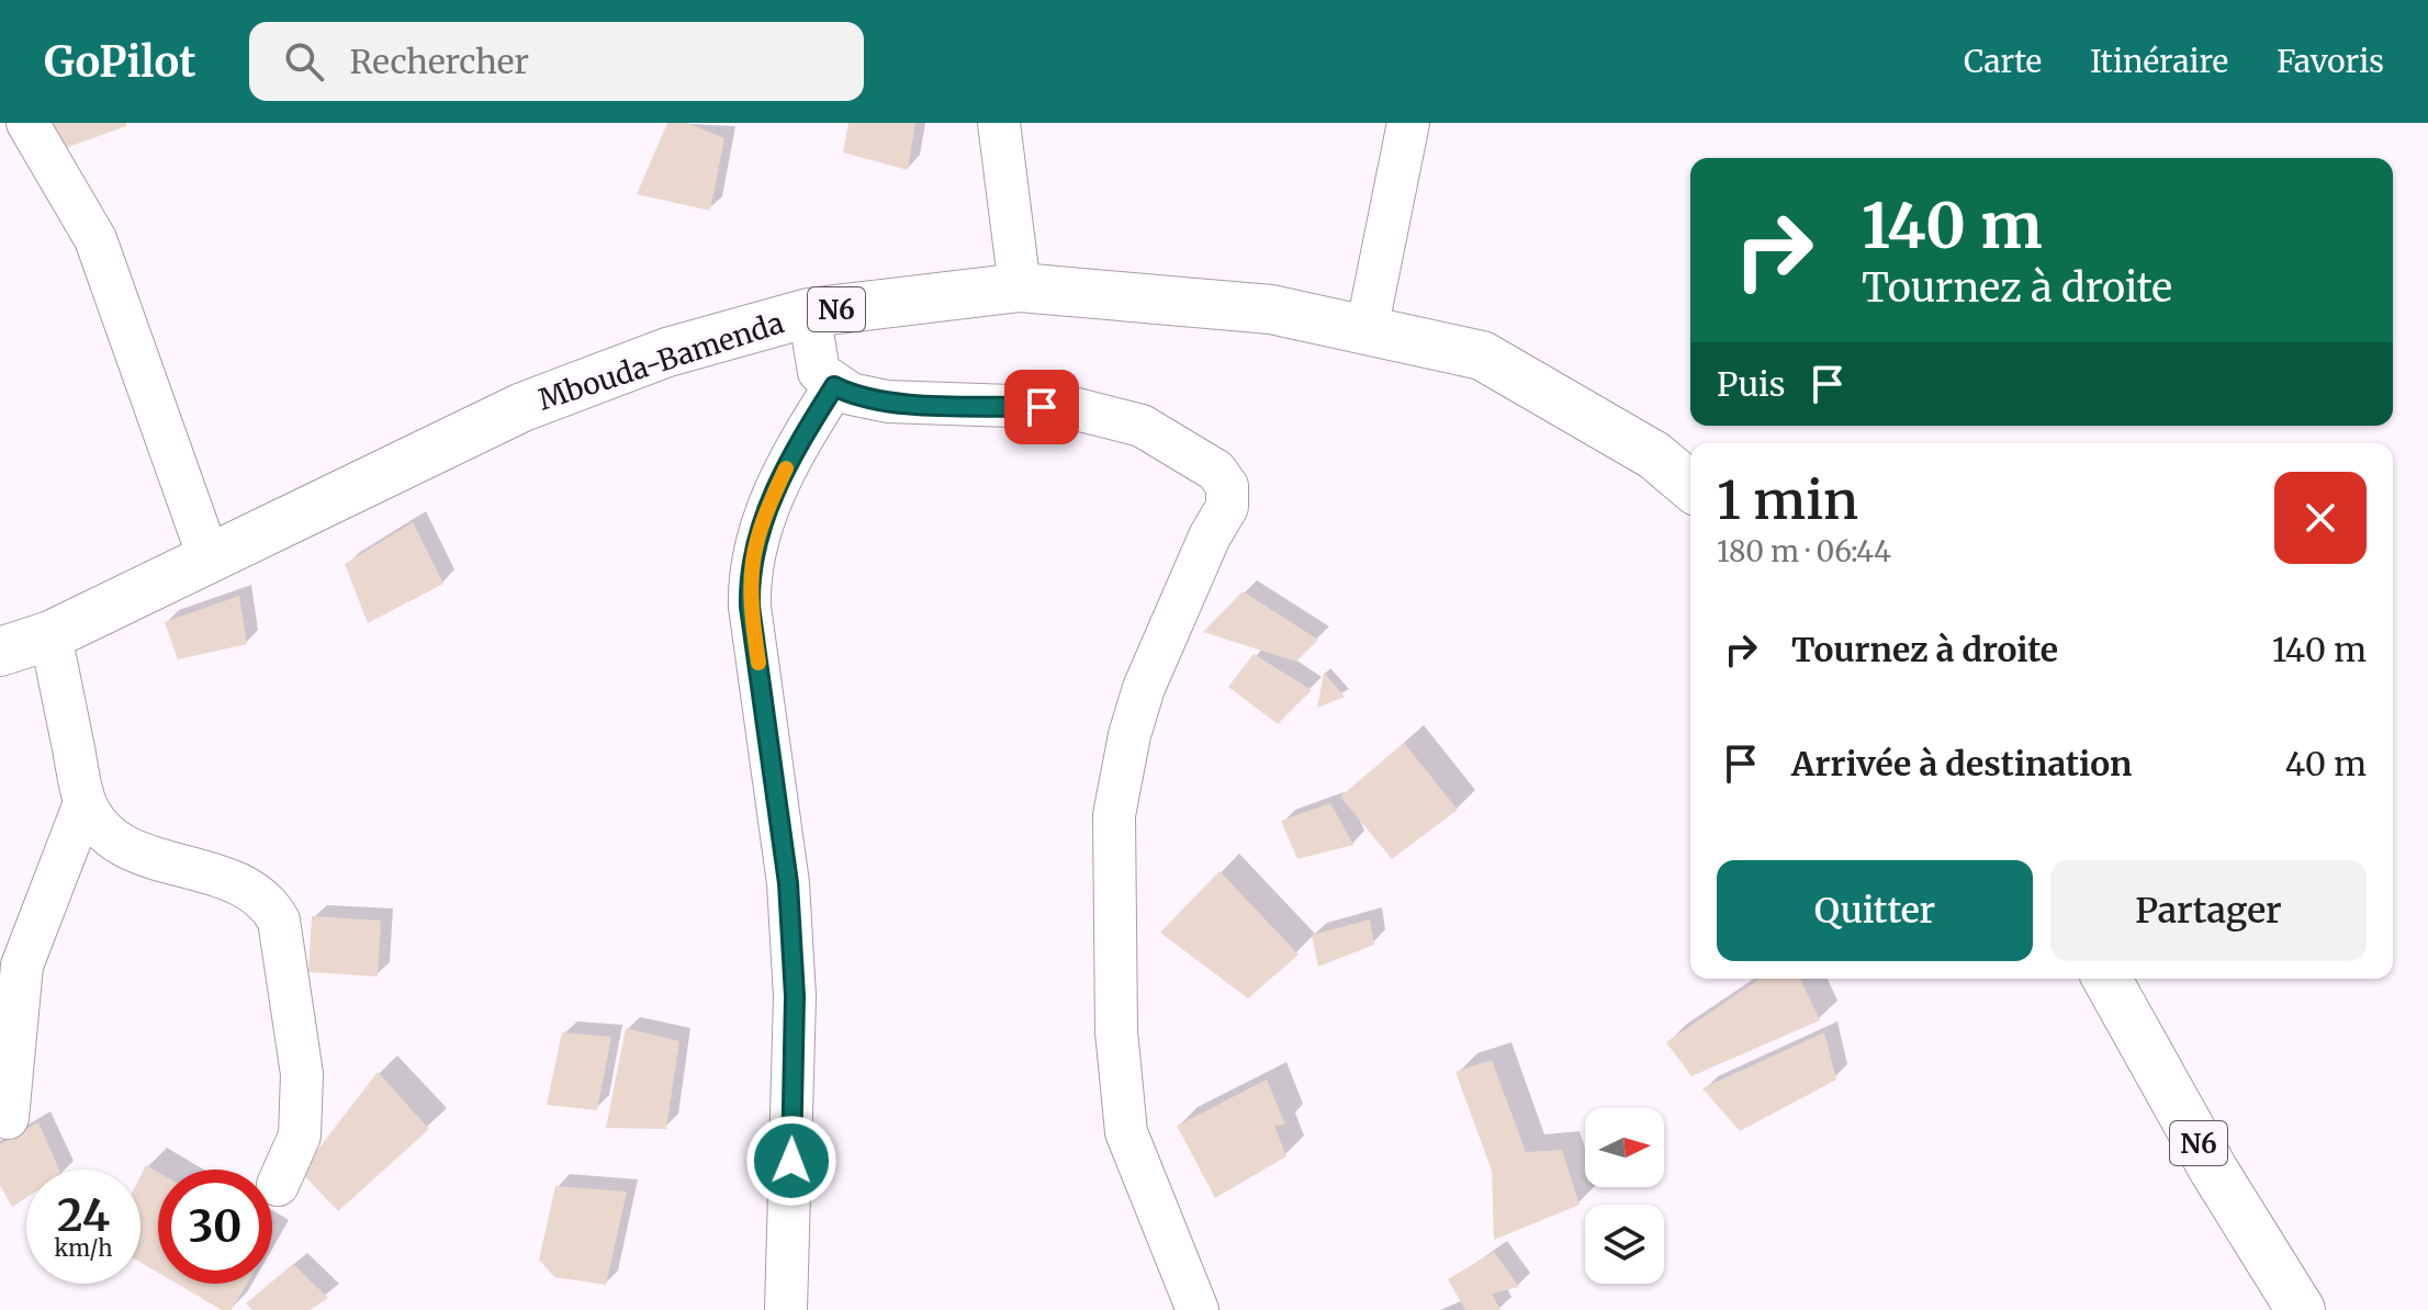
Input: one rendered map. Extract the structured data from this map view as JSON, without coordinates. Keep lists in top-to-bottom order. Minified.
{"streets":{"highway":["N6","Mbouda-Bamenda"]},"north":"right","page":{"header":"GoPilot","search":"Rechercher","nav":["Carte","Itinéraire","Favoris"],"turn":["140 m","Tournez à droite"],"then":"Puis","heading":["1 min","180 m · 06:44"],"list":[{"name":"Tournez à droite","value":"140 m"},{"name":"Arrivée à destination","value":"40 m"}],"buttons":["Quitter","Partager"],"speed":"24 km/h","limit":"30"}}
